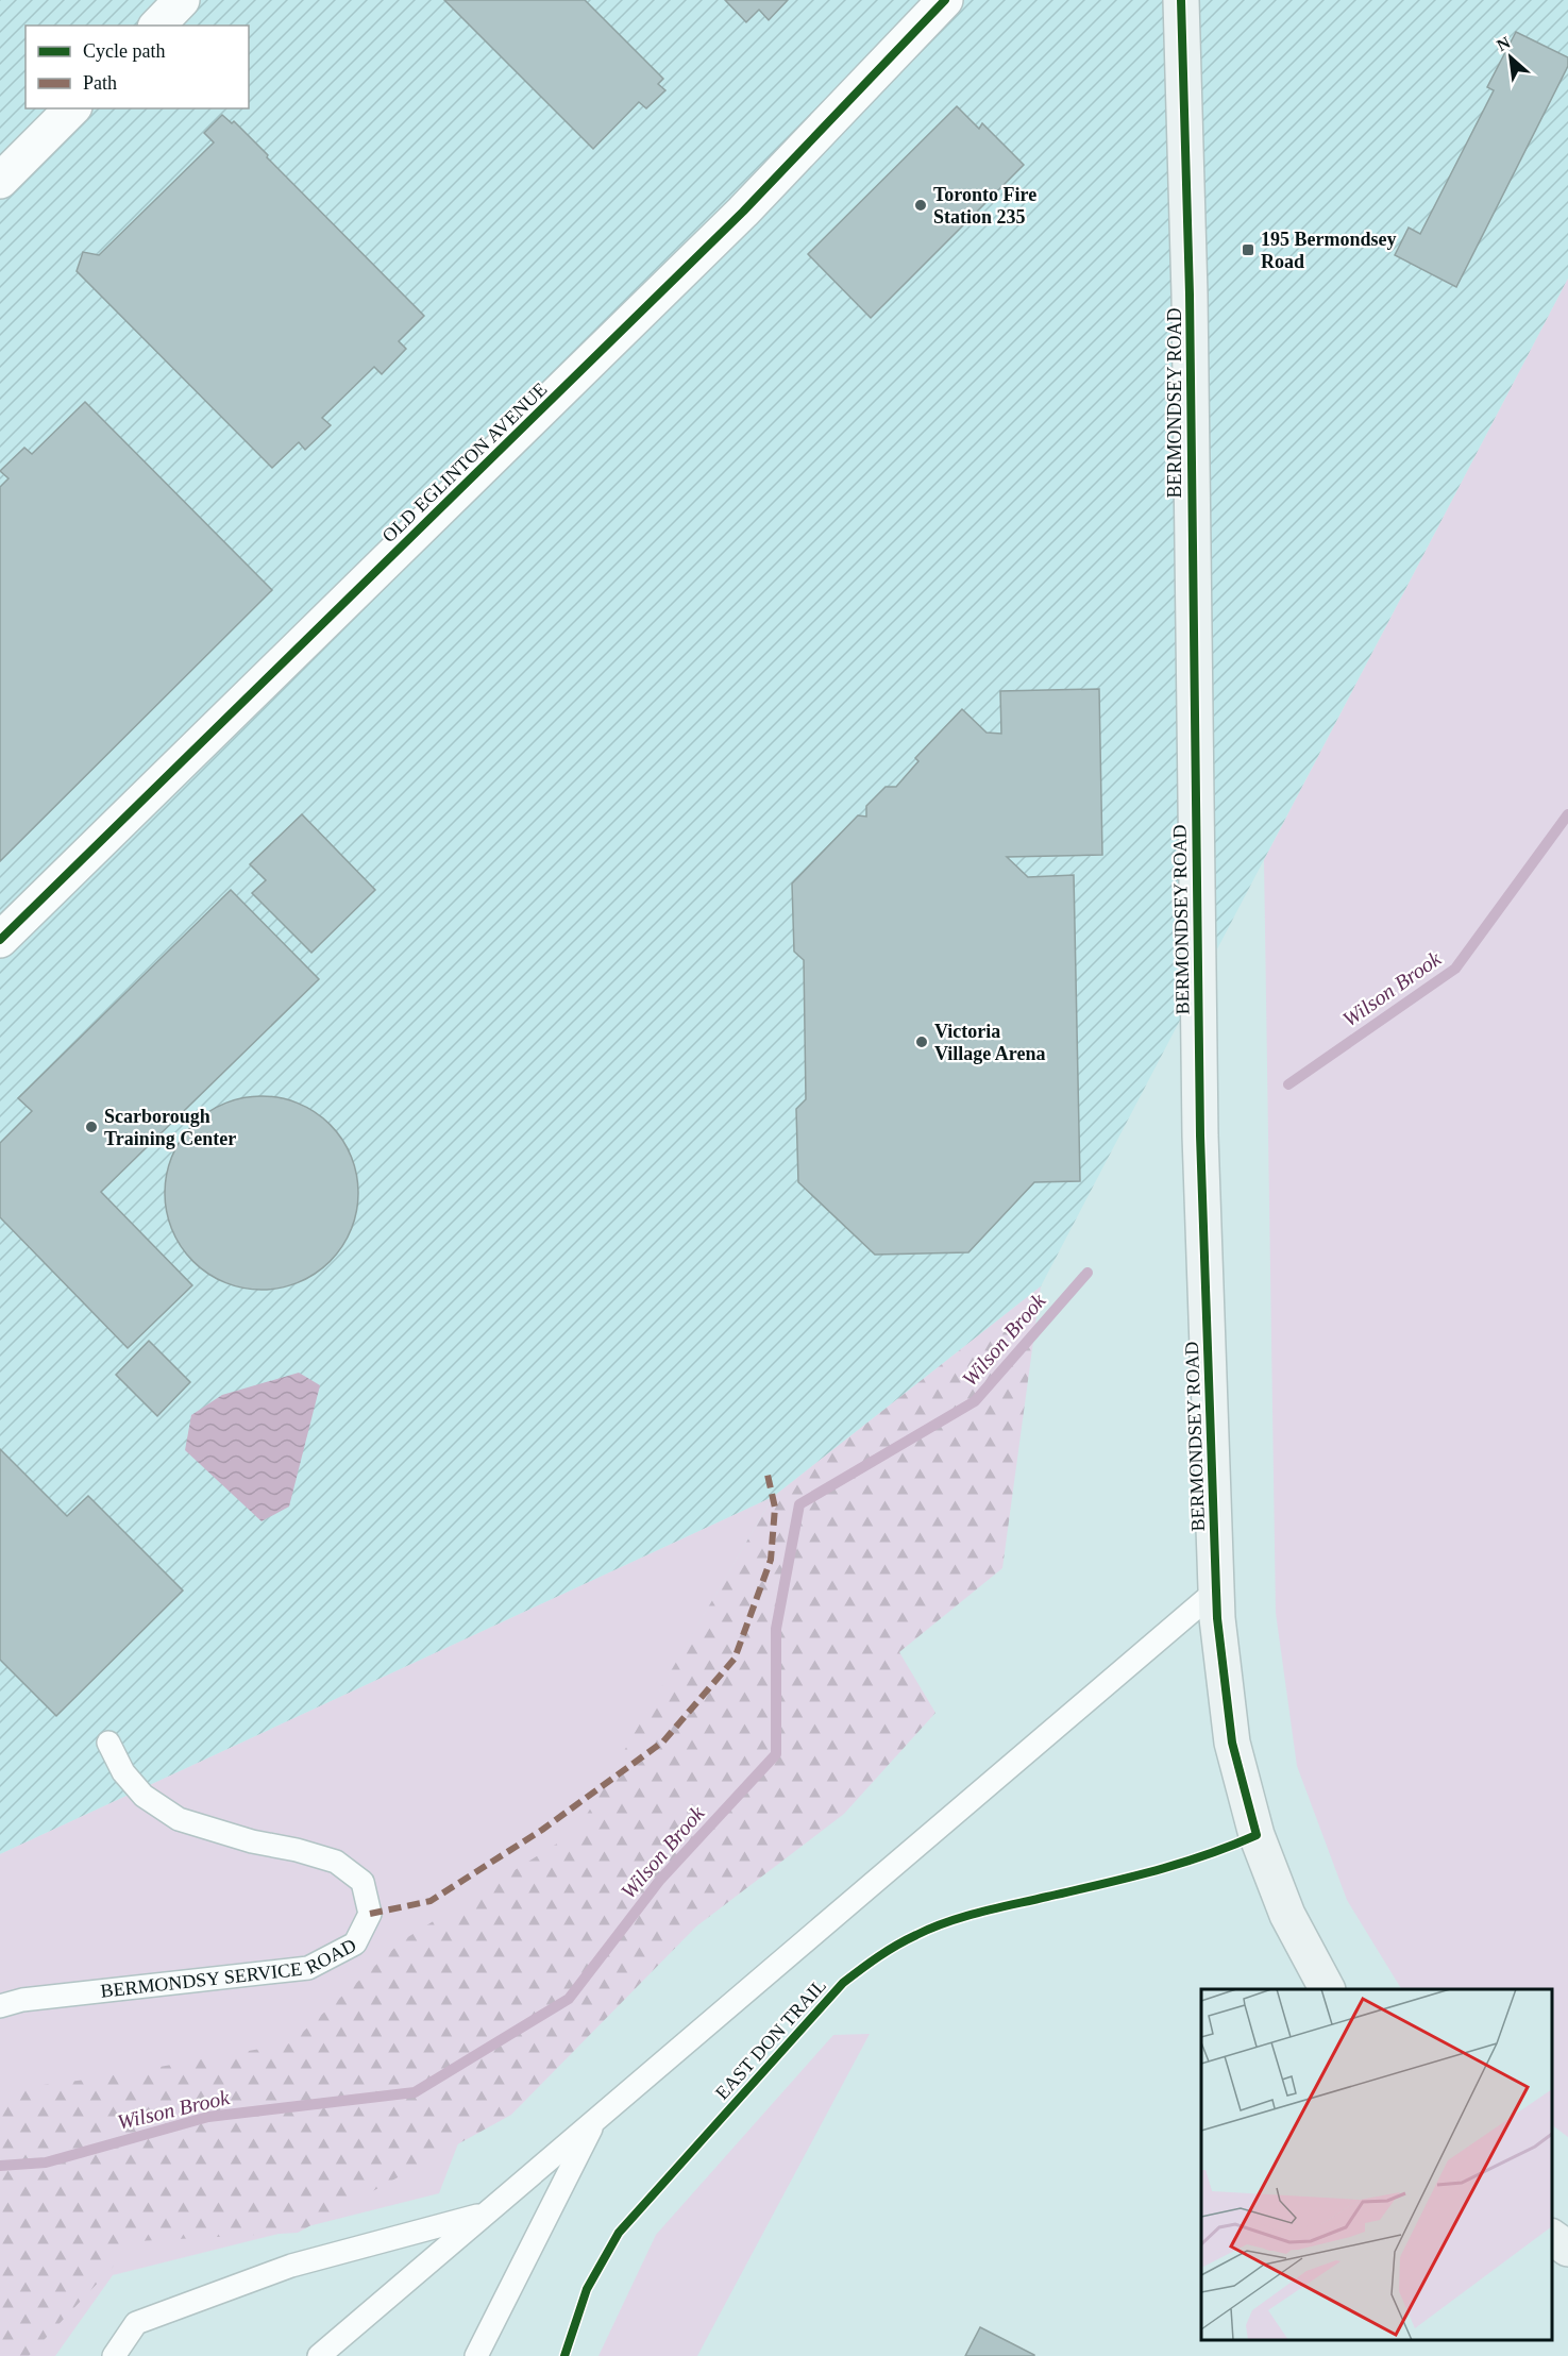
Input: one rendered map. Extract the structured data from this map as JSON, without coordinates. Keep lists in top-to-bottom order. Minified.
{"streets":{"street":["BERMONDSEY ROAD","OLD EGLINTON AVENUE"],"lane":["BERMONDSY SERVICE ROAD"],"cycle path":["EAST DON TRAIL"]},"water":["Wilson Brook"],"places":{"other":["Toronto Fire Station 235","Victoria Village Arena","Scarborough Training Center"],"transit":["195 Bermondsey Road"]},"legend":["Cycle path","Path"],"north":"top left"}
